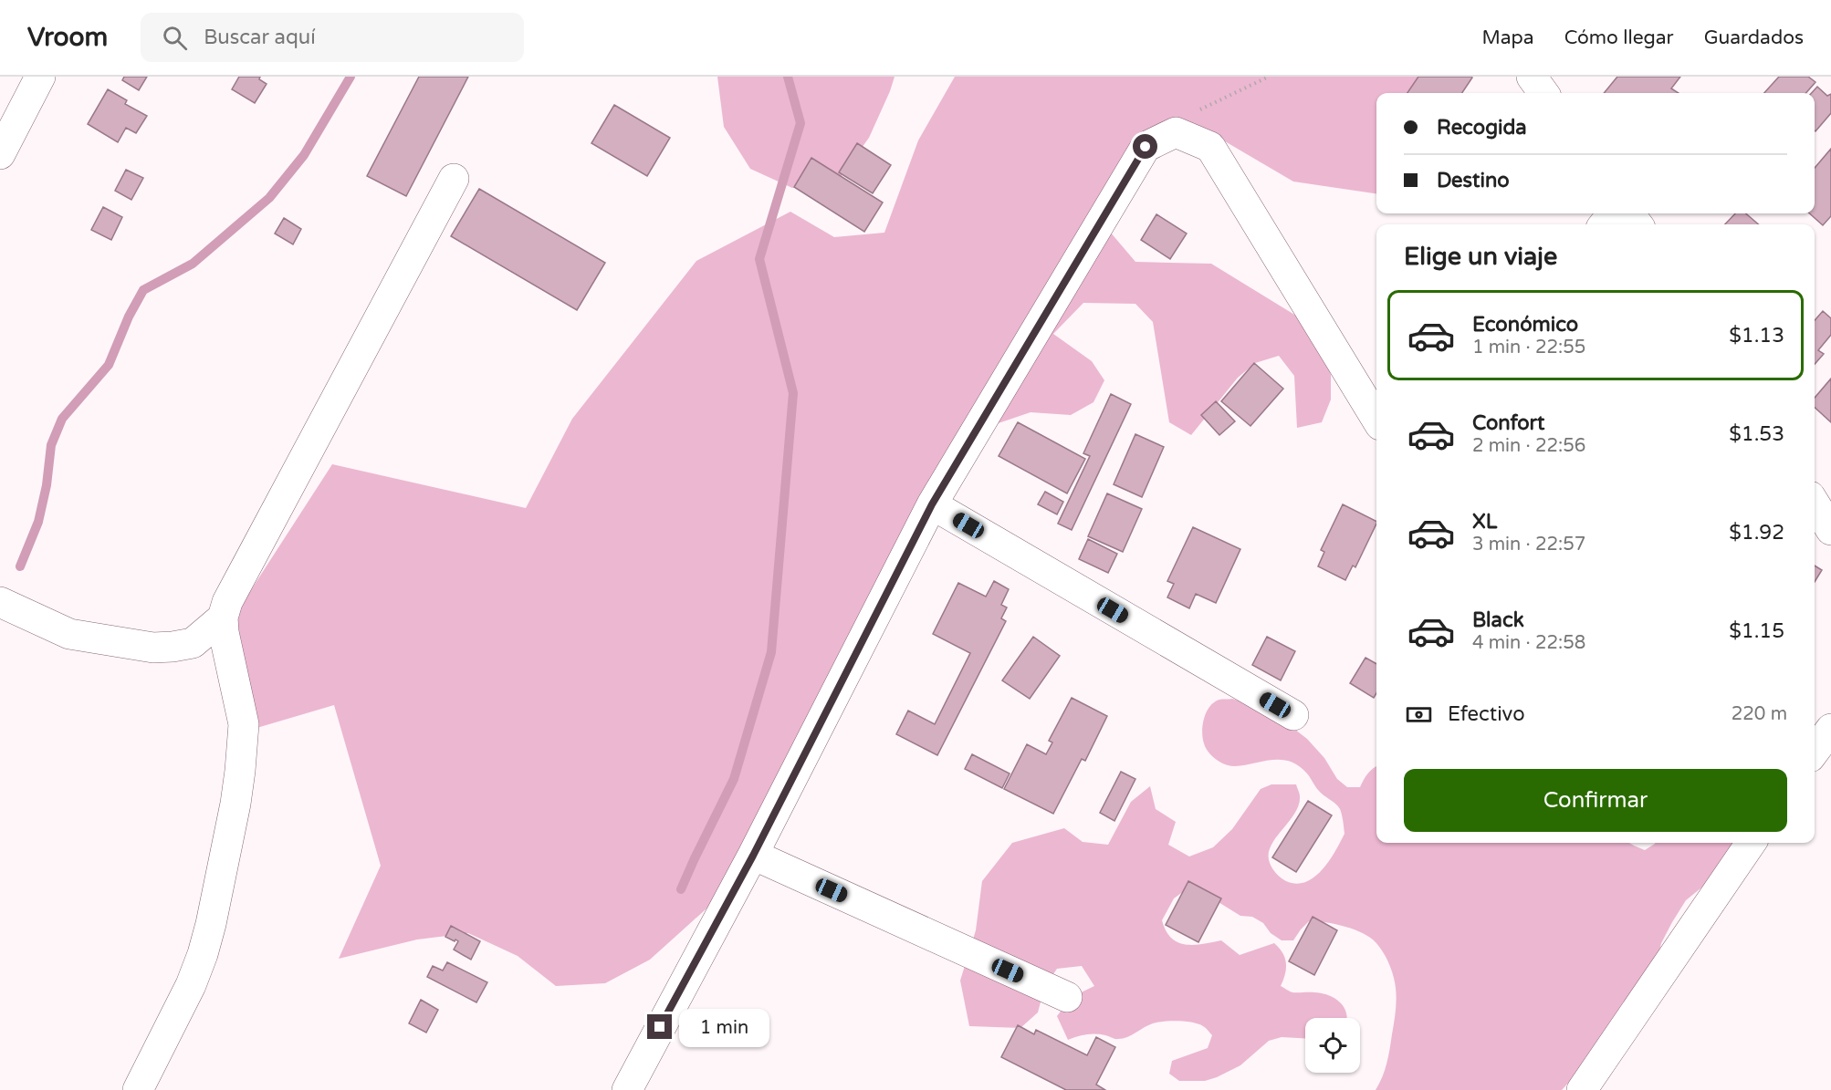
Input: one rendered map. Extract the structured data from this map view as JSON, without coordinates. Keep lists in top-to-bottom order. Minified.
{"page":{"header":"Vroom","search":"Buscar aquí","nav":["Mapa","Cómo llegar","Guardados"],"banner":["Recogida","Destino"],"heading":"Elige un viaje","list":[{"name":"Económico","note":"1 min · 22:55","value":"$1.13"},{"name":"Confort","note":"2 min · 22:56","value":"$1.53"},{"name":"XL","note":"3 min · 22:57","value":"$1.92"},{"name":"Black","note":"4 min · 22:58","value":"$1.15"}],"pay":["Efectivo","220 m"],"buttons":"Confirmar","bubble":"1 min"}}
